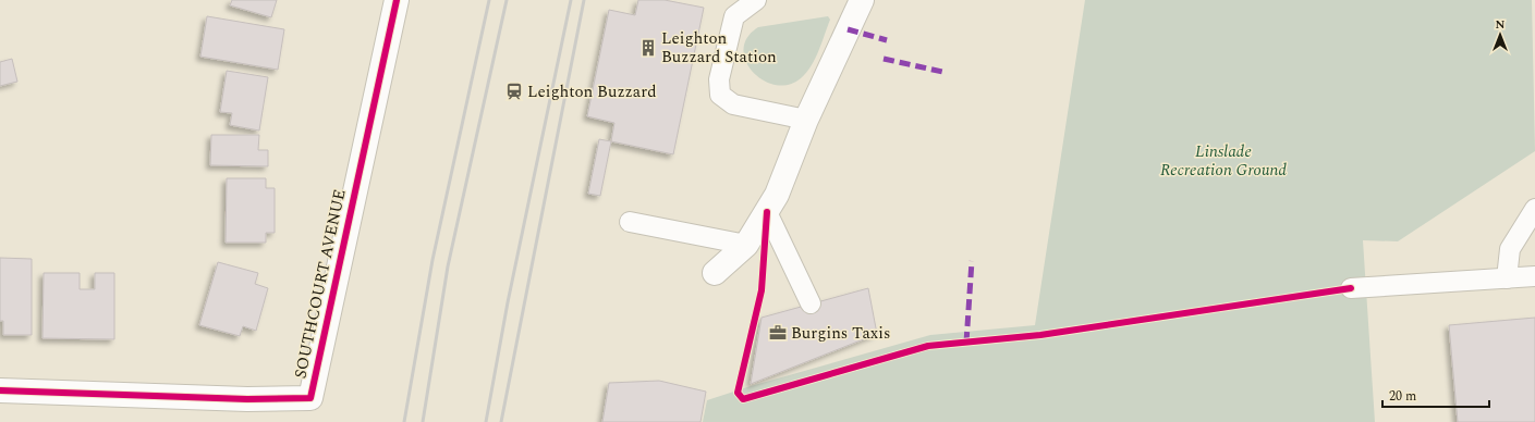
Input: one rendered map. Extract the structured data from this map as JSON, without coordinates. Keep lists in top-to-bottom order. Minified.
{"streets":{"street":["SOUTHCOURT AVENUE"]},"parks":["Linslade Recreation Ground"],"places":{"building":["Leighton Buzzard Station"],"station":["Leighton Buzzard"],"office":["Burgins Taxis"]},"scale_bar":"20 m","north":"top"}
